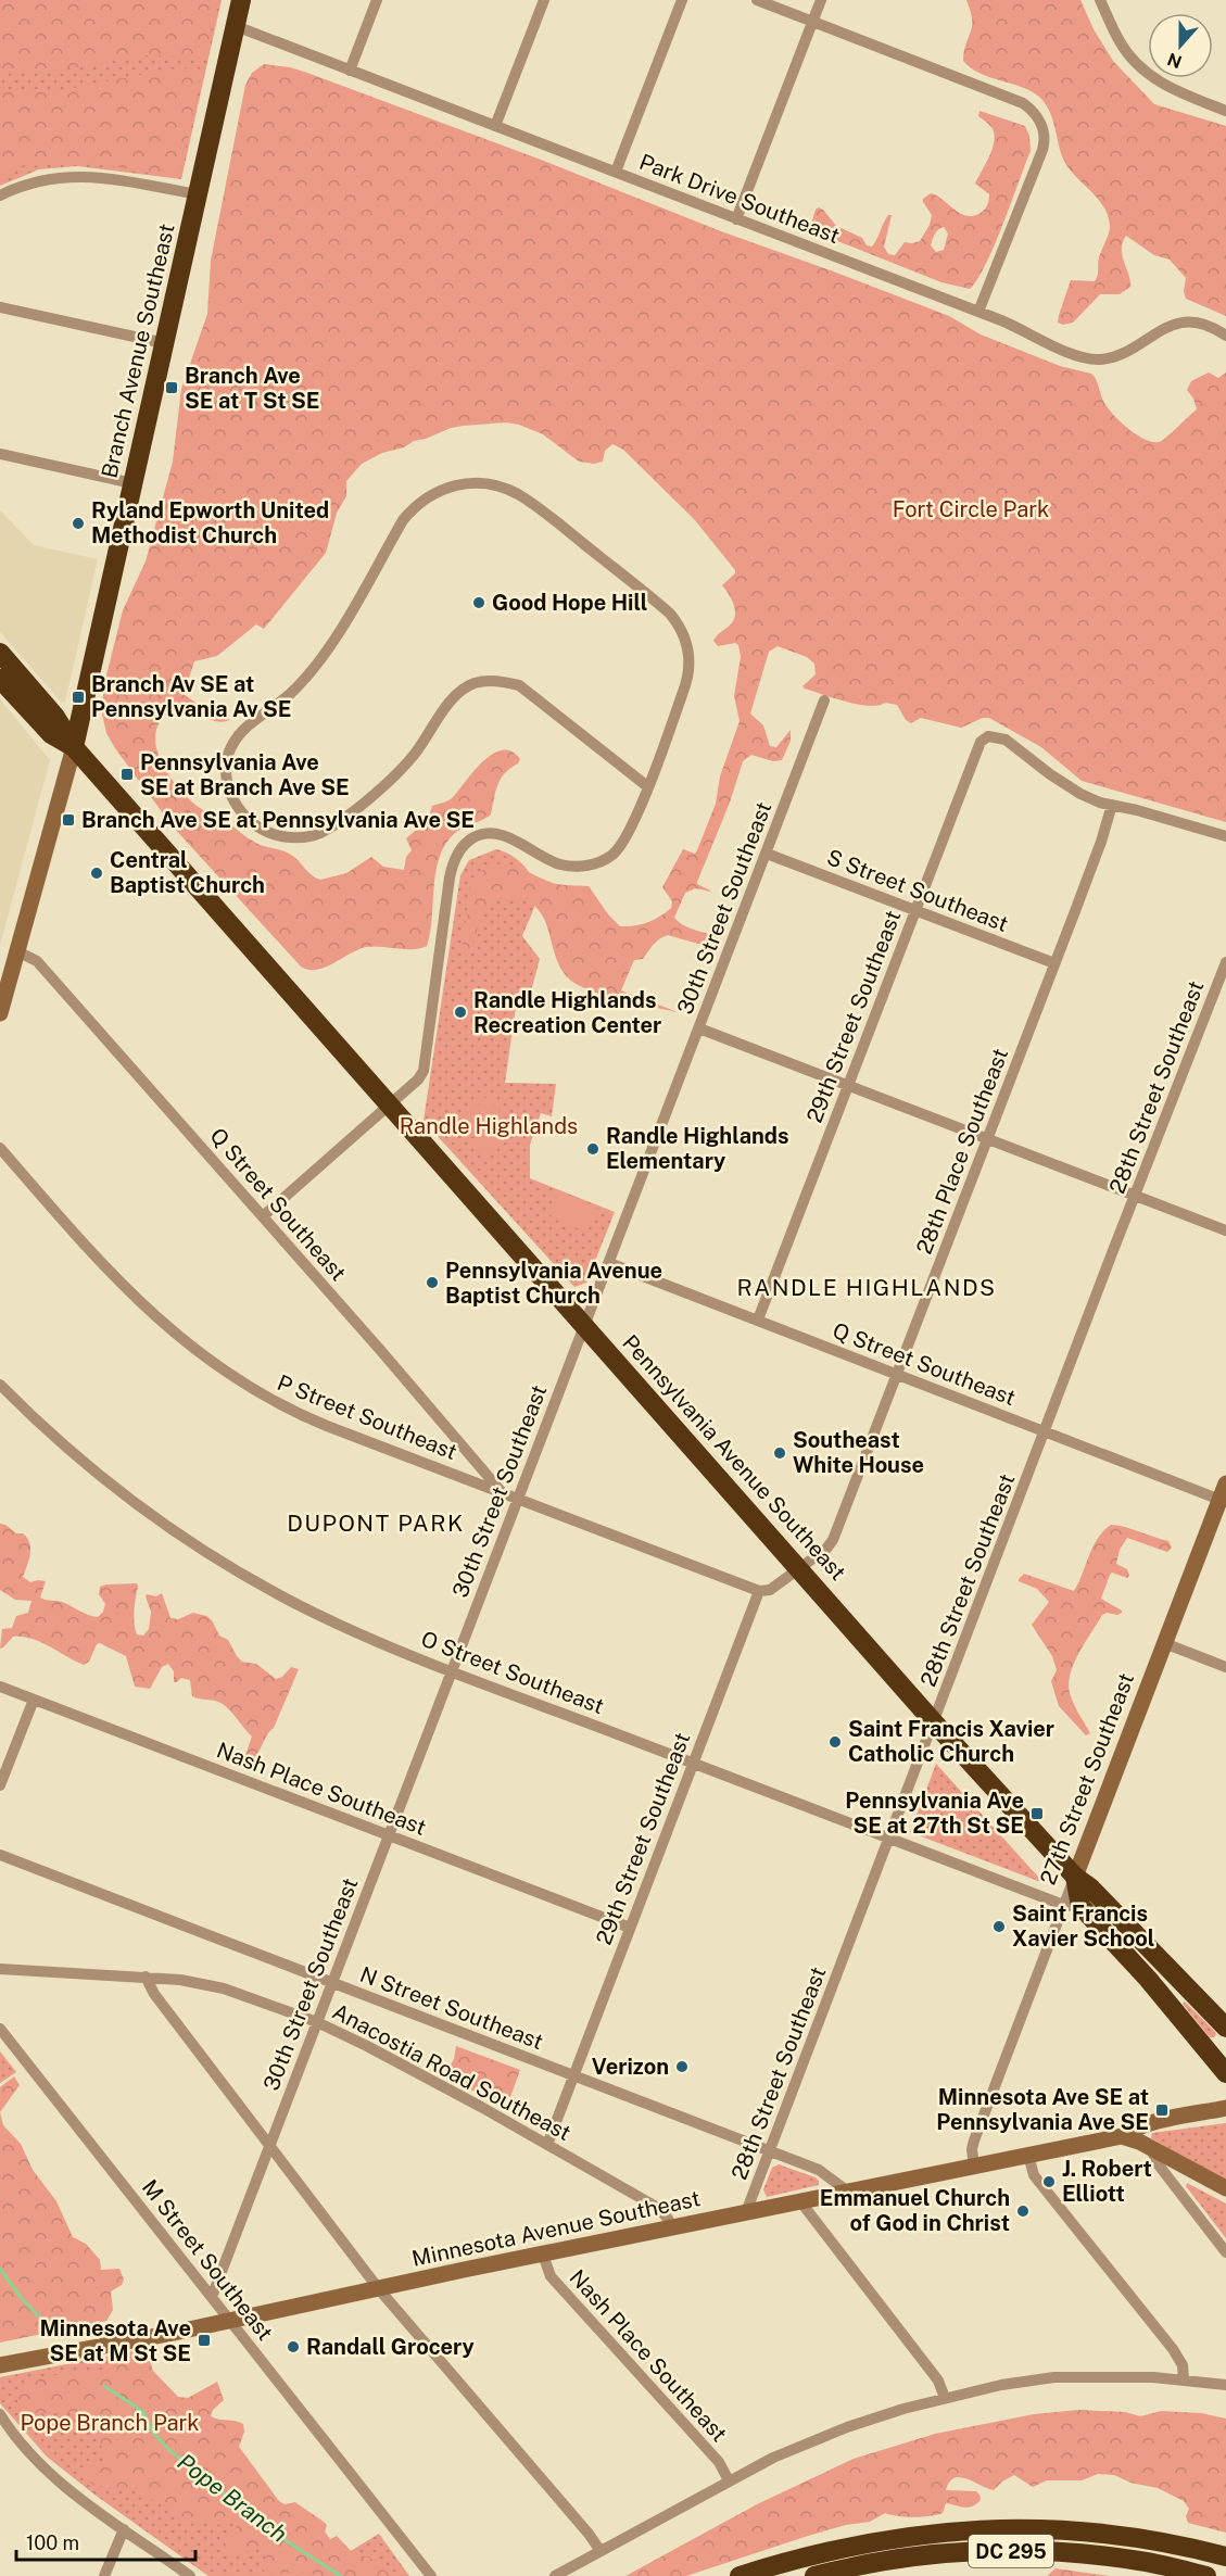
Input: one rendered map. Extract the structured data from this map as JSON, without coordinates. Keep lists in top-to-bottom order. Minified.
{"streets":{"highway":["Branch Avenue Southeast","Pennsylvania Avenue Southeast","DC 295"],"main road":["27th Street Southeast","Minnesota Avenue Southeast"],"street":["Park Drive Southeast","S Street Southeast","30th Street Southeast","29th Street Southeast","28th Street Southeast","28th Place Southeast","Q Street Southeast","P Street Southeast","O Street Southeast","Nash Place Southeast","N Street Southeast","Anacostia Road Southeast","M Street Southeast"]},"crossings":[["Park Drive Southeast","Branch Avenue Southeast"],["Branch Avenue Southeast","Q Street Southeast"],["Branch Avenue Southeast","Pennsylvania Avenue Southeast"],["S Street Southeast","30th Street Southeast"],["S Street Southeast","29th Street Southeast"],["S Street Southeast","28th Place Southeast"],["30th Street Southeast","Q Street Southeast"],["30th Street Southeast","P Street Southeast"],["30th Street Southeast","Pennsylvania Avenue Southeast"],["30th Street Southeast","O Street Southeast"],["30th Street Southeast","Nash Place Southeast"],["30th Street Southeast","N Street Southeast"],["30th Street Southeast","Anacostia Road Southeast"],["30th Street Southeast","M Street Southeast"],["29th Street Southeast","28th Place Southeast"],["29th Street Southeast","Q Street Southeast"],["29th Street Southeast","P Street Southeast"],["29th Street Southeast","O Street Southeast"],["29th Street Southeast","Nash Place Southeast"],["29th Street Southeast","N Street Southeast"],["29th Street Southeast","Anacostia Road Southeast"],["28th Street Southeast","Q Street Southeast"],["28th Street Southeast","Pennsylvania Avenue Southeast"],["28th Street Southeast","O Street Southeast"],["28th Street Southeast","N Street Southeast"],["28th Street Southeast","Minnesota Avenue Southeast"],["28th Place Southeast","Q Street Southeast"],["28th Place Southeast","Pennsylvania Avenue Southeast"],["Q Street Southeast","P Street Southeast"],["Q Street Southeast","27th Street Southeast"],["Pennsylvania Avenue Southeast","27th Street Southeast"],["O Street Southeast","27th Street Southeast"],["27th Street Southeast","Minnesota Avenue Southeast"],["Nash Place Southeast","Minnesota Avenue Southeast"],["N Street Southeast","Minnesota Avenue Southeast"],["Anacostia Road Southeast","Minnesota Avenue Southeast"],["Minnesota Avenue Southeast","M Street Southeast"]],"districts":["RANDLE HIGHLANDS","DUPONT PARK"],"water":["Pope Branch"],"parks":["Fort Circle Park","Randle Highlands","Pope Branch Park"],"places":{"transit":["Branch Ave SE at T St SE","Branch Av SE at Pennsylvania Av SE","Pennsylvania Ave SE at Branch Ave SE","Branch Ave SE at Pennsylvania Ave SE","Pennsylvania Ave SE at 27th St SE","Minnesota Ave SE at Pennsylvania Ave SE","Minnesota Ave SE at M St SE"],"other":["Ryland Epworth United Methodist Church","Good Hope Hill","Central Baptist Church","Randle Highlands Recreation Center","Randle Highlands Elementary","Pennsylvania Avenue Baptist Church","Southeast White House","Saint Francis Xavier Catholic Church","Saint Francis Xavier School","Verizon","J. Robert Elliott","Emmanuel Church of God in Christ","Randall Grocery"]},"scale_bar":"100 m","north":"bottom"}
